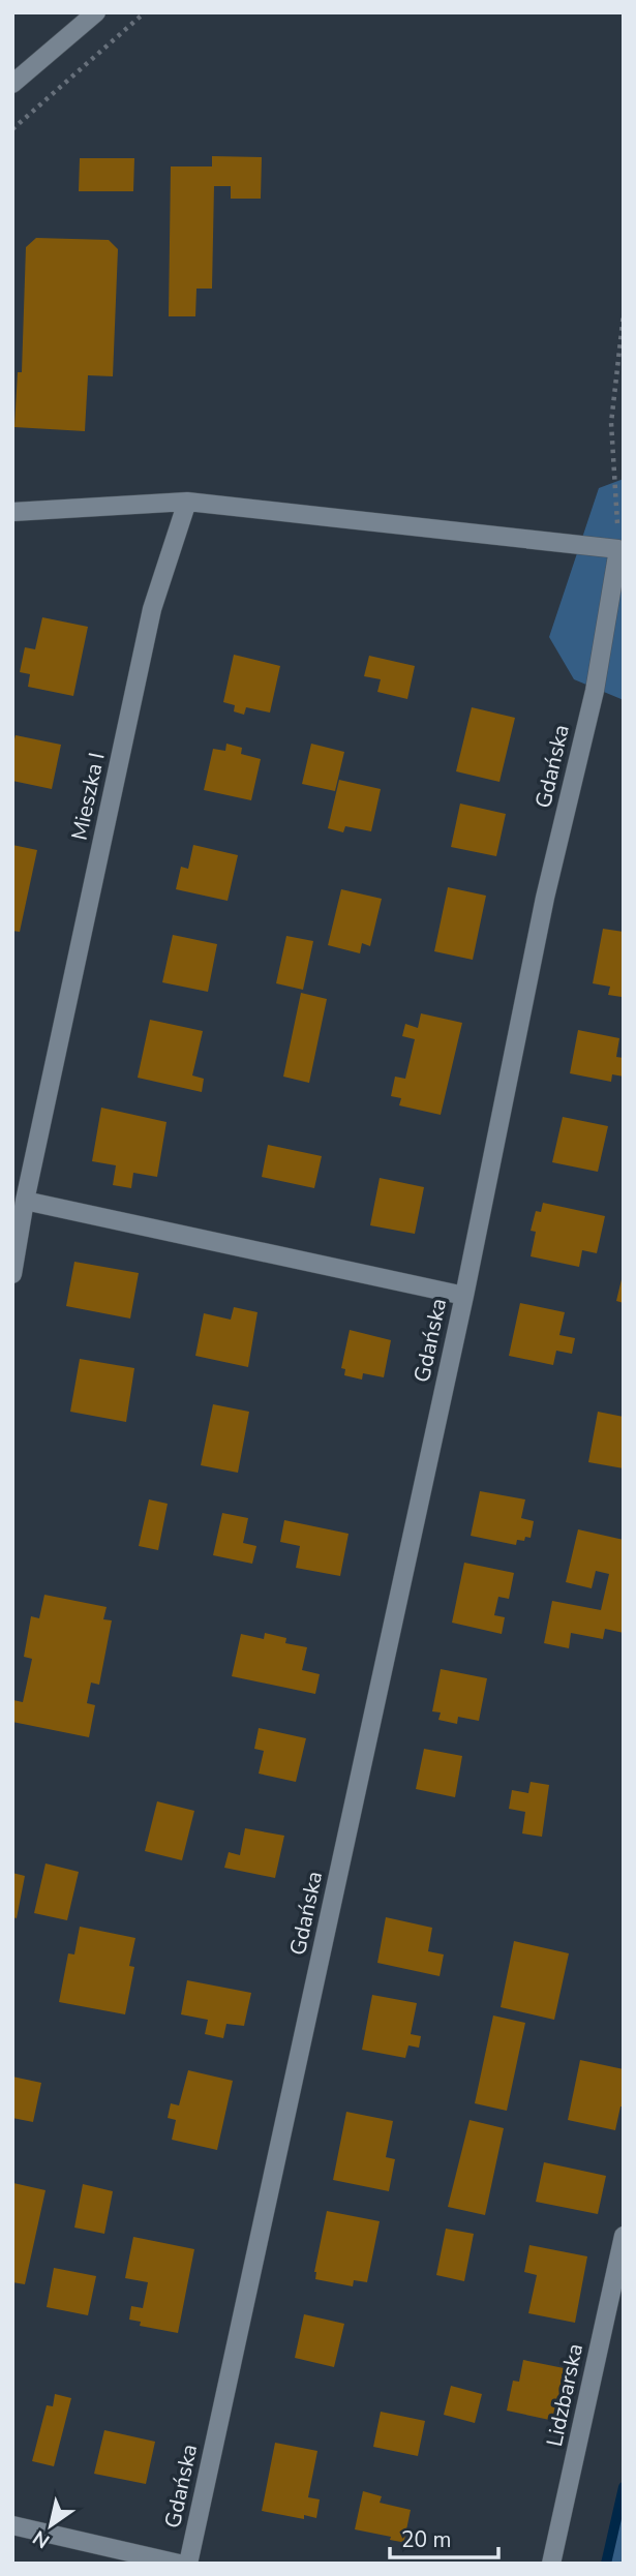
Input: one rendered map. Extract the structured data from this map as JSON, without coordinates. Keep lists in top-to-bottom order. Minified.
{"streets":{"street":["Gdańska","Mieszka I","Lidzbarska"]},"scale_bar":"20 m","north":"bottom left"}
